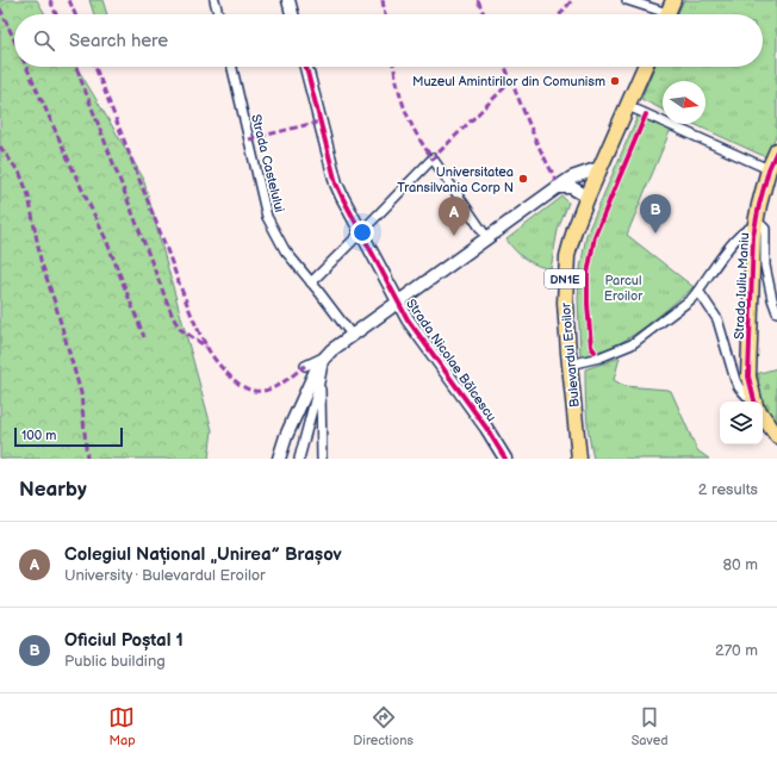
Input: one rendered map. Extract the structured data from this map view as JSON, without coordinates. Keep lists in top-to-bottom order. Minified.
{"streets":{"main road":["DN1E","Strada Iuliu Maniu","Bulevardul Eroilor"],"street":["Strada Castelului","Strada Nicolae Bălcescu"]},"parks":["Parcul Eroilor"],"places":["Muzeul Amintirilor din Comunism","Universitatea Transilvania Corp N"],"scale_bar":"100 m","north":"right","page":{"search":"Search here","pins":["B","A"],"scale":"100 m","heading":["Nearby","2 results"],"list":[{"mark":"A","name":"Colegiul Național „Unirea” Brașov","note":"University · Bulevardul Eroilor","value":"80 m"},{"mark":"B","name":"Oficiul Poștal 1","note":"Public building","value":"270 m"}],"nav":["Map","Directions","Saved"]}}
